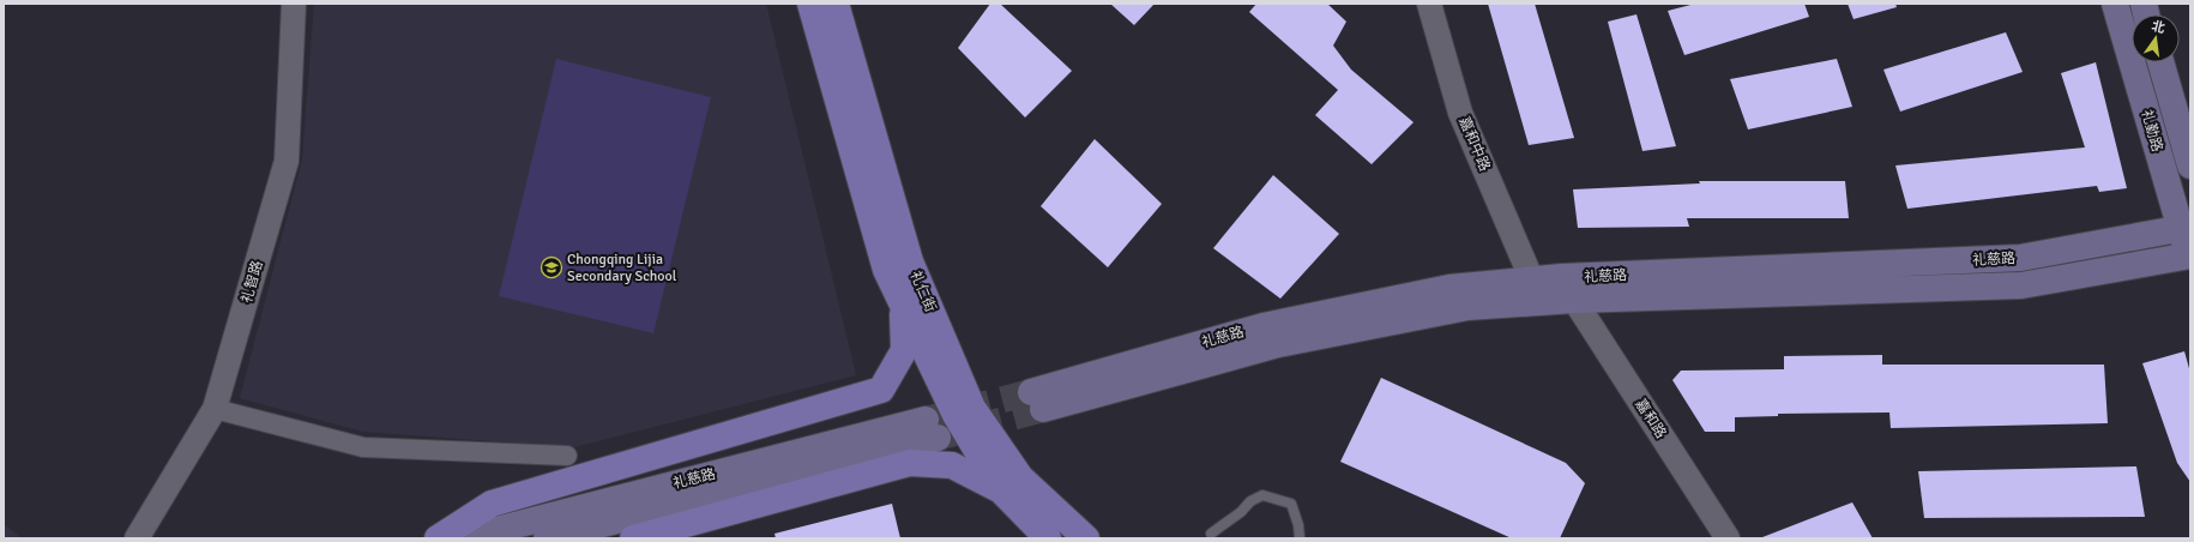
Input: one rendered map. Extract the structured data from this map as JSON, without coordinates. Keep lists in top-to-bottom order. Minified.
{"streets":{"main road":["礼勤路","礼慈路","礼仁街"],"street":["嘉和中路","礼智路","嘉和路"]},"crossings":[["礼勤路","礼慈路"],["嘉和中路","礼慈路"],["礼慈路","嘉和路"]],"places":{"school or university":["Chongqing Lijia Secondary School"]},"north":"top"}
